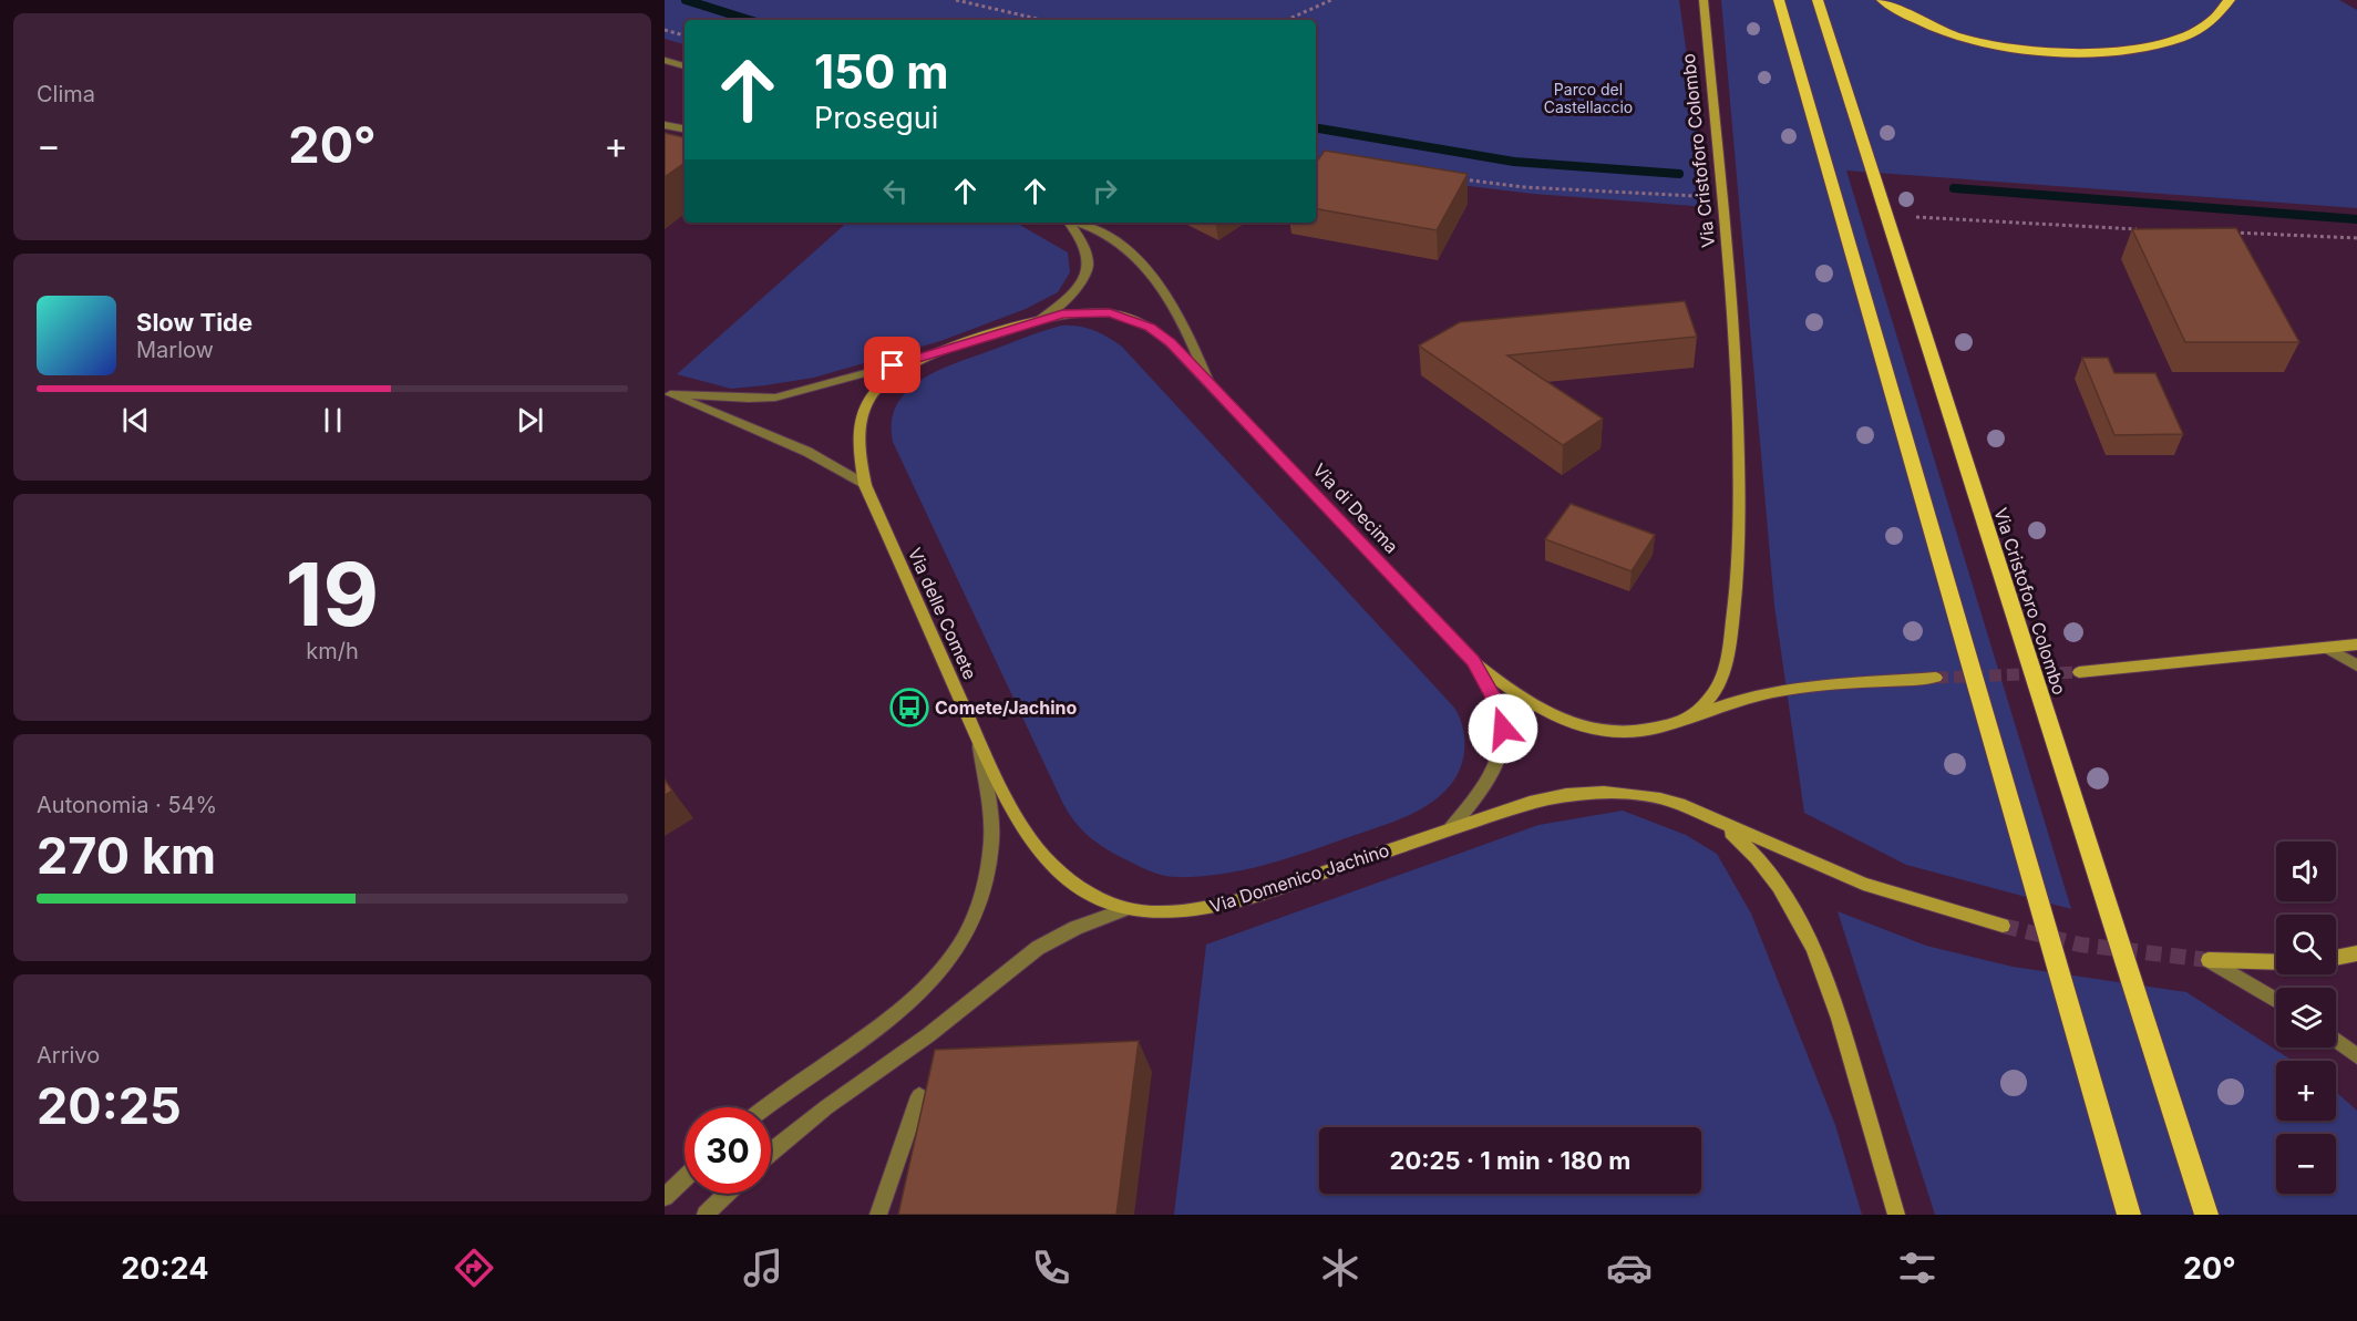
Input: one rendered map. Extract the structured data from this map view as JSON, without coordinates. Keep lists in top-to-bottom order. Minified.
{"streets":{"highway":["Via Cristoforo Colombo"],"main road":["Via di Decima","Via delle Comete","Via Domenico Jachino"]},"crossings":[["Via Cristoforo Colombo","Via di Decima"],["Via di Decima","Via delle Comete"],["Via di Decima","Via Domenico Jachino"],["Via delle Comete","Via Domenico Jachino"]],"parks":["Parco del Castellaccio"],"places":{"bus stop":["Comete/Jachino"]},"page":{"tile":["Clima",["19","km/h"],["Autonomia · 54%","270 km"],["Arrivo","20:25"]],"turn":["150 m","Prosegui"],"heat":["−","20°","+"],"song":["Slow Tide","Marlow"],"map_buttons":["+","−"],"limit":"30","trip":"20:25 · 1 min · 180 m","tabs":["20:24","20°"]}}
